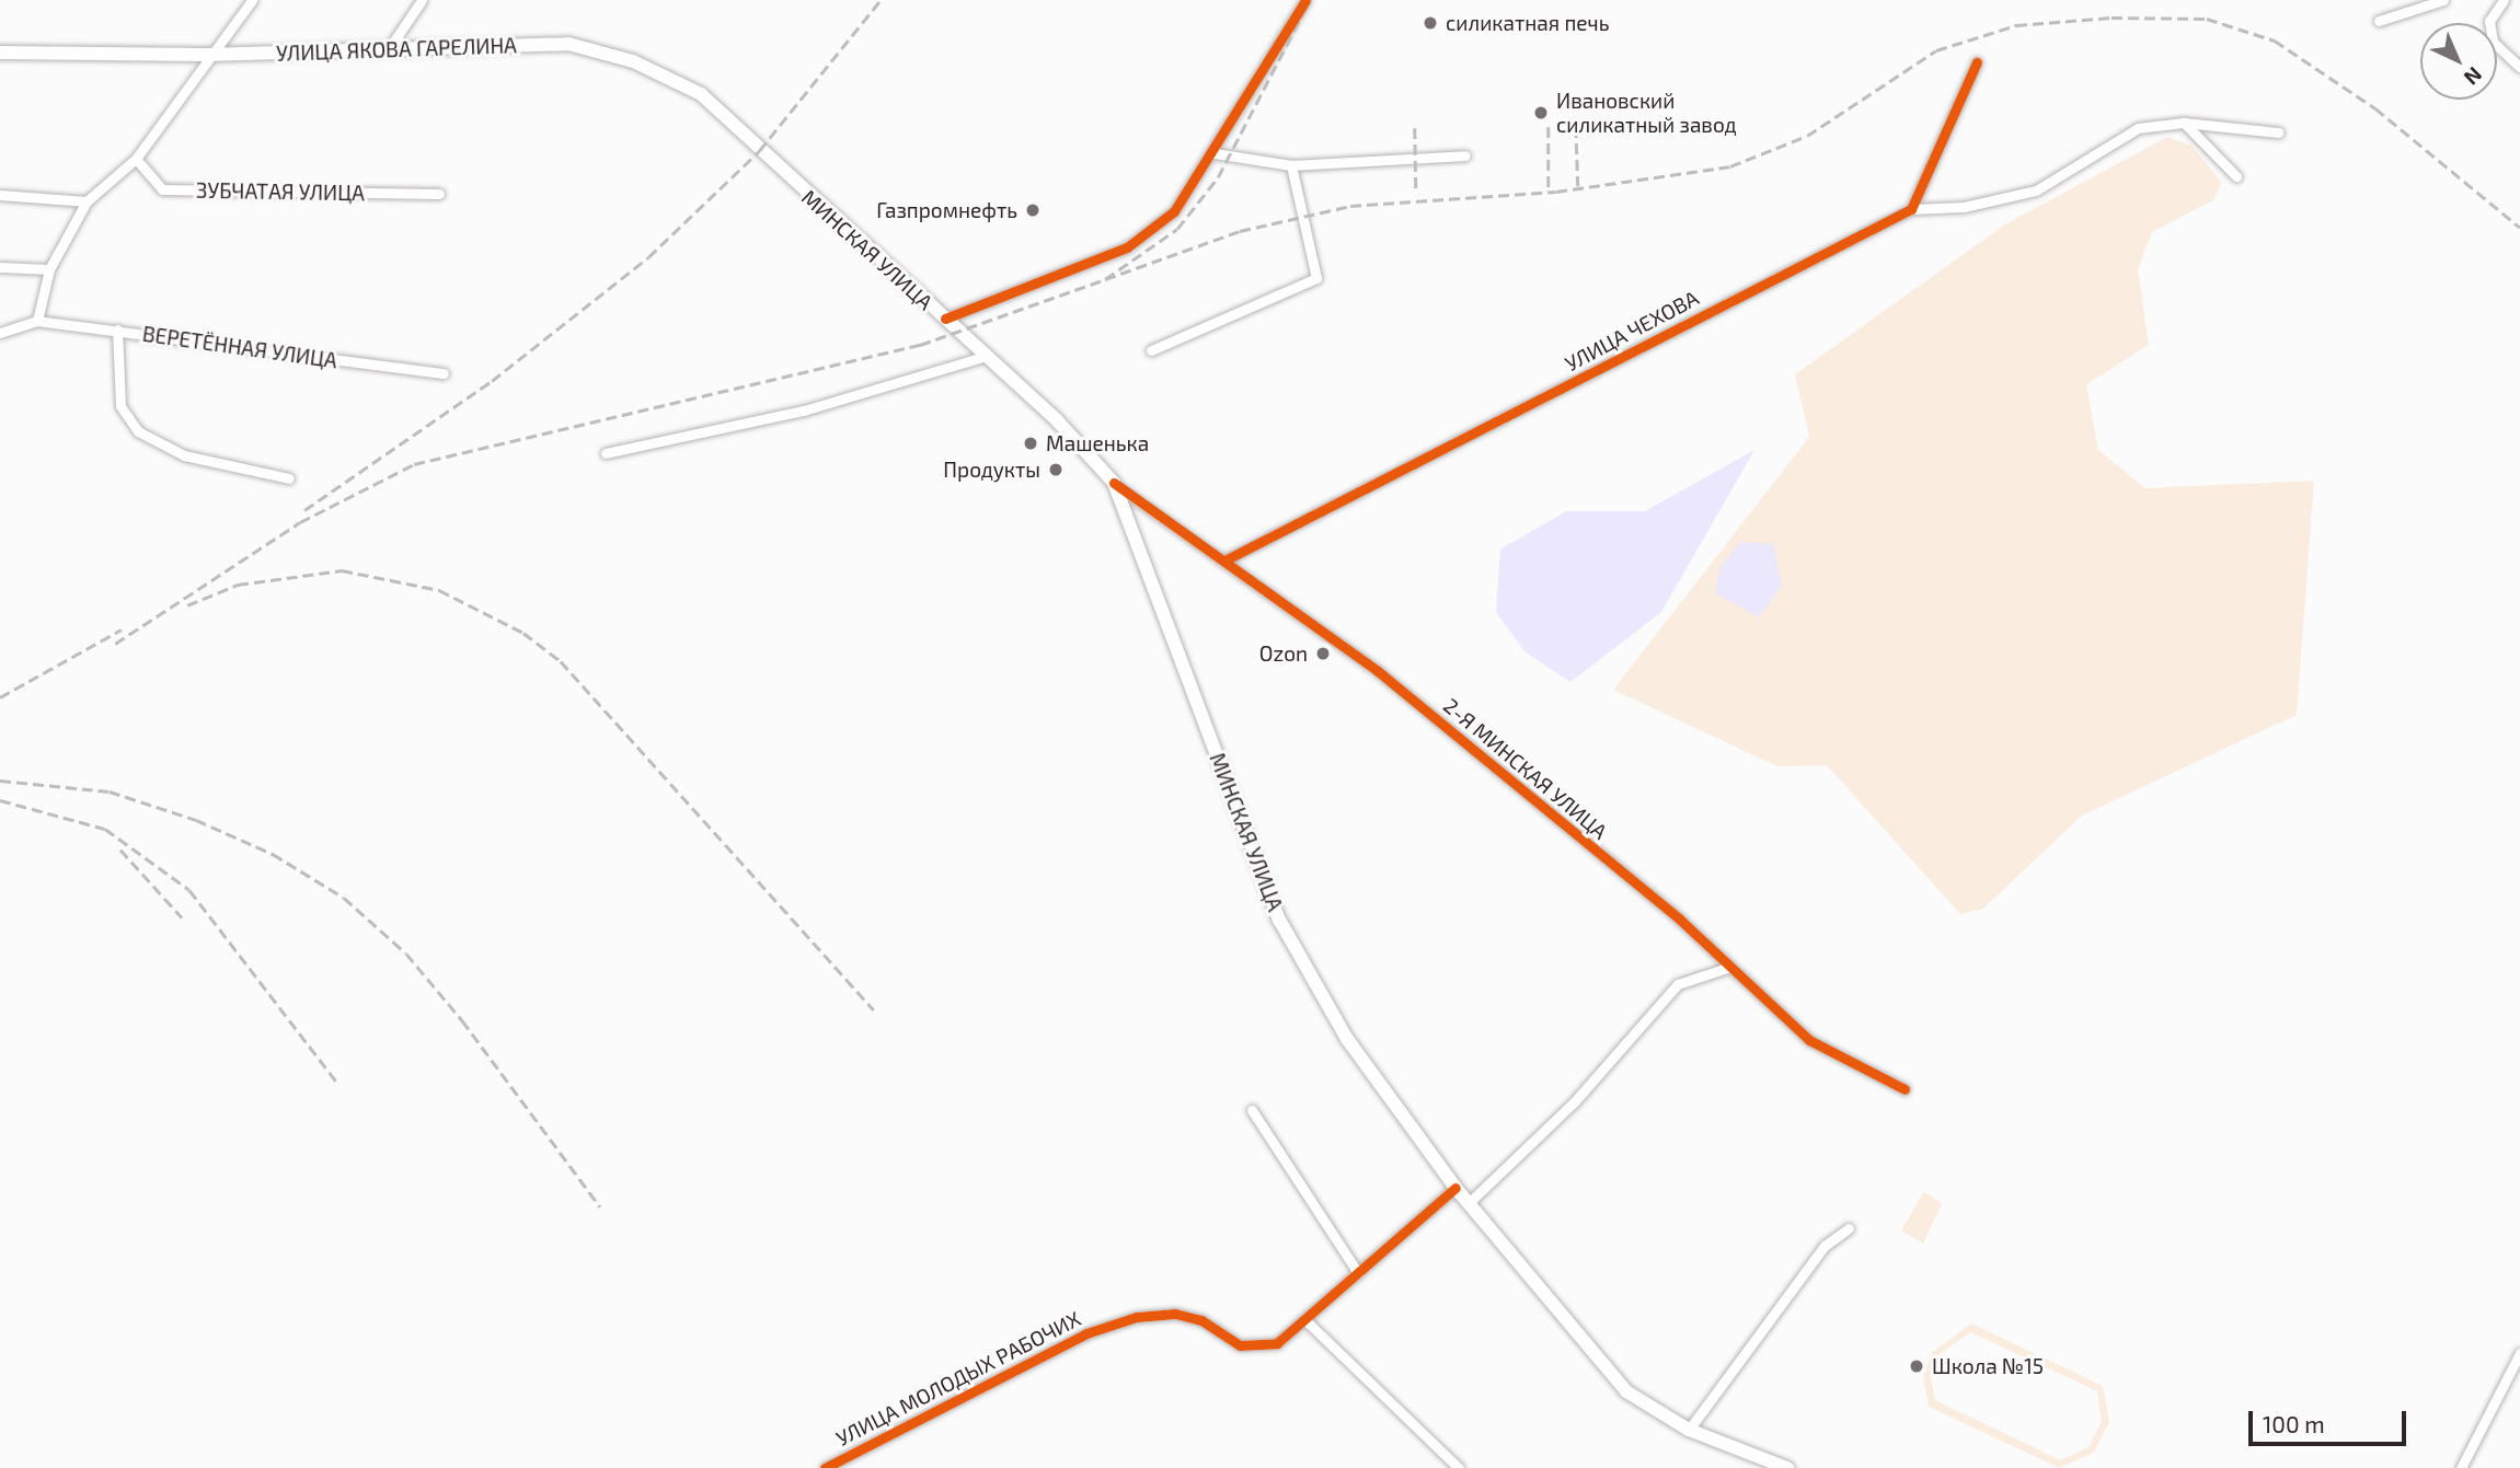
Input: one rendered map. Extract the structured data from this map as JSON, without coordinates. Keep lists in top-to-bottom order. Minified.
{"streets":{"main road":["УЛИЦА ЯКОВА ГАРЕЛИНА","МИНСКАЯ УЛИЦА"],"street":["ЗУБЧАТАЯ УЛИЦА","УЛИЦА ЧЕХОВА","ВЕРЕТЁННАЯ УЛИЦА","2-Я МИНСКАЯ УЛИЦА","УЛИЦА МОЛОДЫХ РАБОЧИХ"]},"crossings":[["УЛИЦА ЯКОВА ГАРЕЛИНА","МИНСКАЯ УЛИЦА"],["МИНСКАЯ УЛИЦА","2-Я МИНСКАЯ УЛИЦА"],["МИНСКАЯ УЛИЦА","УЛИЦА МОЛОДЫХ РАБОЧИХ"],["УЛИЦА ЧЕХОВА","2-Я МИНСКАЯ УЛИЦА"]],"places":["силикатная печь","Ивановский силикатный завод","Газпромнефть","Машенька","Продукты","Ozon","Школа №15"],"scale_bar":"100 m","north":"bottom right"}
